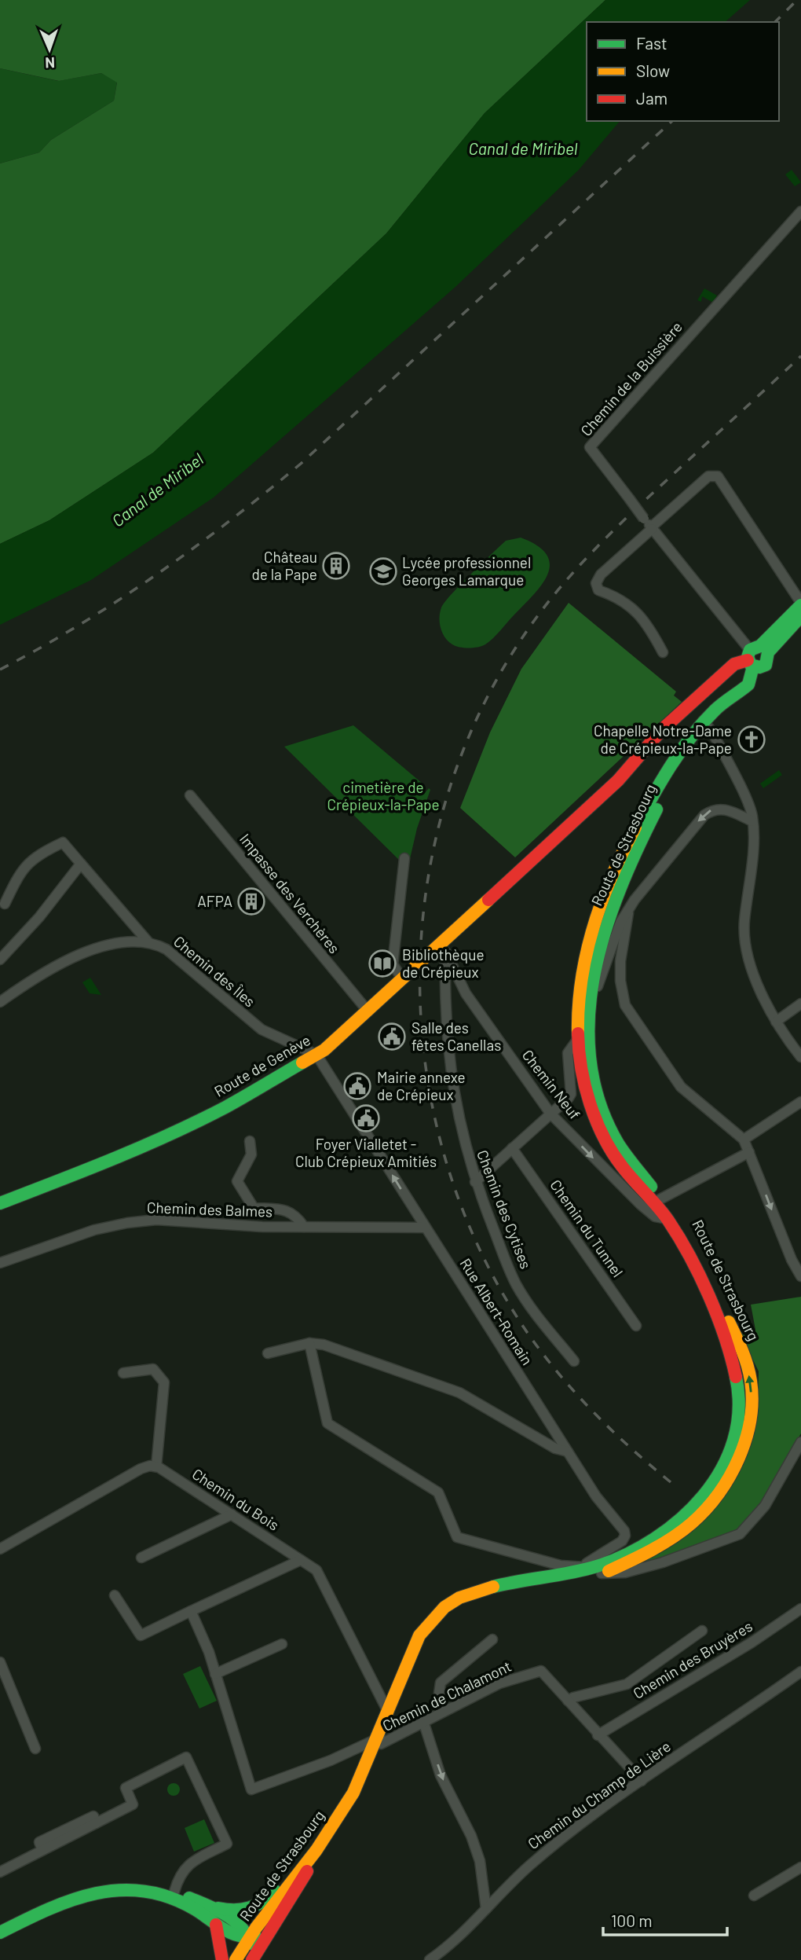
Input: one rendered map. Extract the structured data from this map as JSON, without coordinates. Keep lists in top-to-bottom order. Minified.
{"streets":{"main road":["Route de Strasbourg","Route de Genève"],"street":["Chemin de la Buissière","Impasse des Verchères","Chemin des Îles","Chemin Neuf","Chemin des Balmes","Chemin des Cytises","Chemin du Tunnel","Rue Albert-Romain","Chemin du Bois","Chemin des Bruyères","Chemin de Chalamont","Chemin du Champ de Lière"]},"crossings":[["Chemin de la Buissière","Route de Strasbourg"],["Chemin de la Buissière","Route de Genève"],["Route de Strasbourg","Route de Genève"],["Route de Strasbourg","Chemin Neuf"],["Route de Strasbourg","Rue Albert-Romain"],["Route de Strasbourg","Chemin du Bois"],["Route de Strasbourg","Chemin de Chalamont"],["Impasse des Verchères","Route de Genève"],["Chemin des Îles","Route de Genève"],["Chemin des Îles","Rue Albert-Romain"],["Route de Genève","Chemin Neuf"],["Route de Genève","Chemin des Cytises"],["Route de Genève","Rue Albert-Romain"],["Chemin Neuf","Chemin des Cytises"],["Chemin des Balmes","Rue Albert-Romain"],["Chemin des Bruyères","Chemin de Chalamont"],["Chemin de Chalamont","Chemin du Champ de Lière"]],"one_way":["Chemin Neuf"],"water":["Canal de Miribel"],"parks":["cimetière de Crépieux-la-Pape"],"places":{"building":["Château de la Pape","AFPA"],"school or university":["Lycée professionnel Georges Lamarque"],"church":["Chapelle Notre-Dame de Crépieux-la-Pape"],"library":["Bibliothèque de Crépieux"],"public building":["Salle des fêtes Canellas","Mairie annexe de Crépieux","Foyer Vialletet - Club Crépieux Amitiés"]},"legend":["Fast","Slow","Jam"],"scale_bar":"100 m","north":"bottom"}
